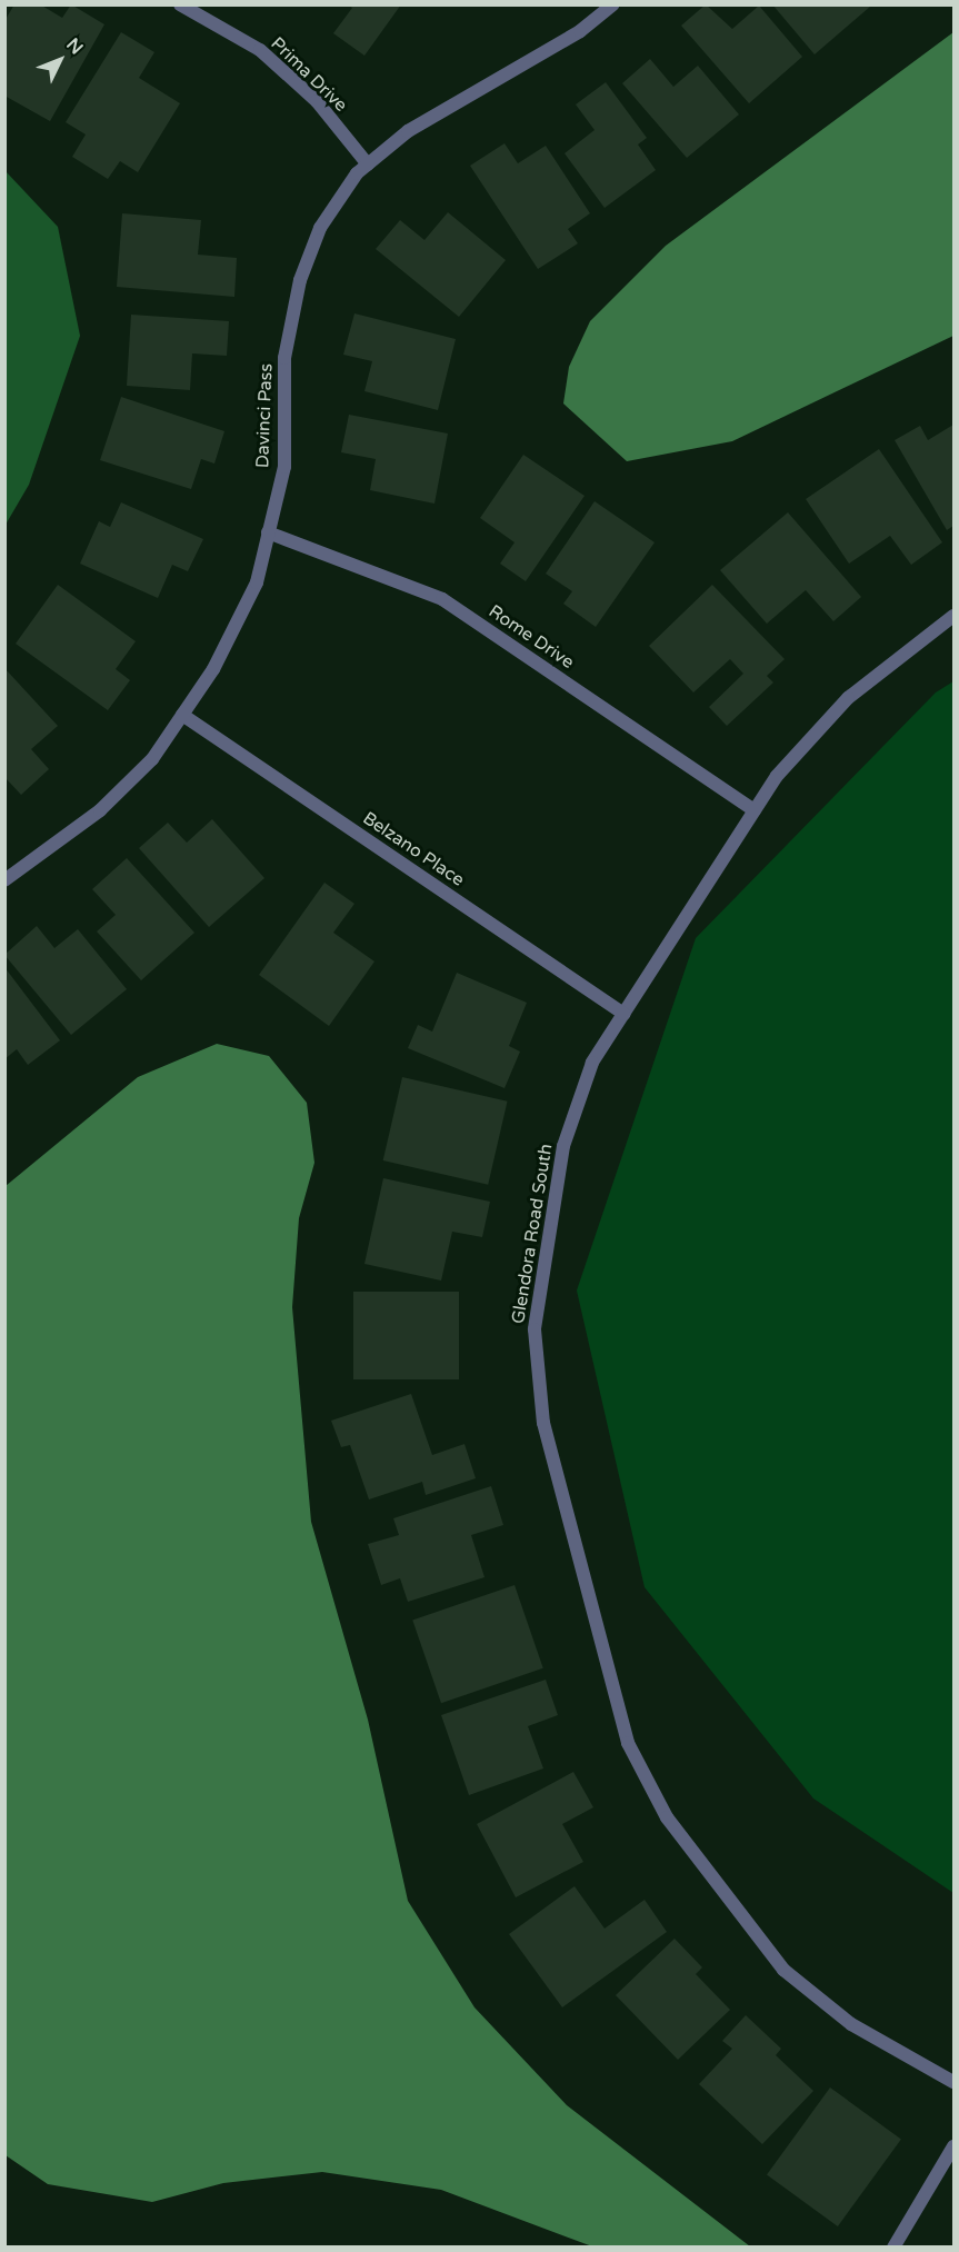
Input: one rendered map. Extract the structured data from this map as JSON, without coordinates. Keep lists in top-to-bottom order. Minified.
{"streets":{"street":["Prima Drive","Davinci Pass","Rome Drive","Belzano Place","Glendora Road South"]},"crossings":[["Prima Drive","Davinci Pass"],["Davinci Pass","Rome Drive"],["Davinci Pass","Belzano Place"],["Rome Drive","Glendora Road South"],["Belzano Place","Glendora Road South"]],"north":"top right"}
